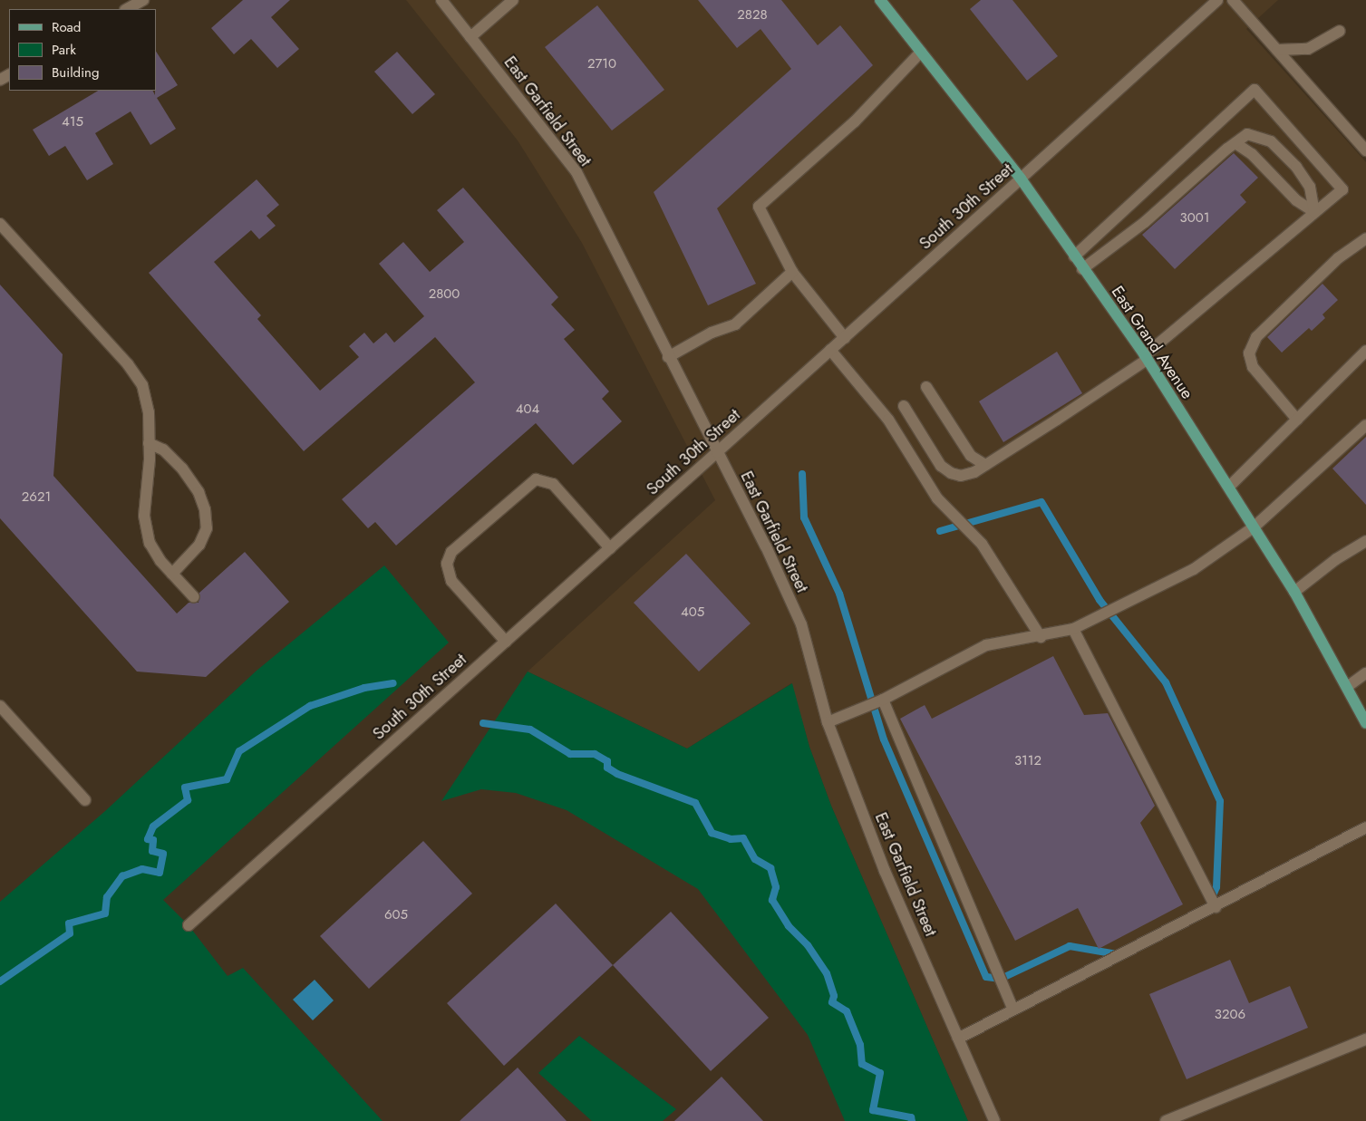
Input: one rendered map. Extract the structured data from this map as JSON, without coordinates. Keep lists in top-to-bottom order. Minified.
{"streets":{"main road":["East Grand Avenue"],"street":["East Garfield Street","South 30th Street"]},"crossings":[["East Garfield Street","South 30th Street"],["South 30th Street","East Grand Avenue"]],"house_numbers":["2828","2710","415","3001","2800","404","2621","405","3112","605","3206"],"legend":["Road","Park","Building"]}
